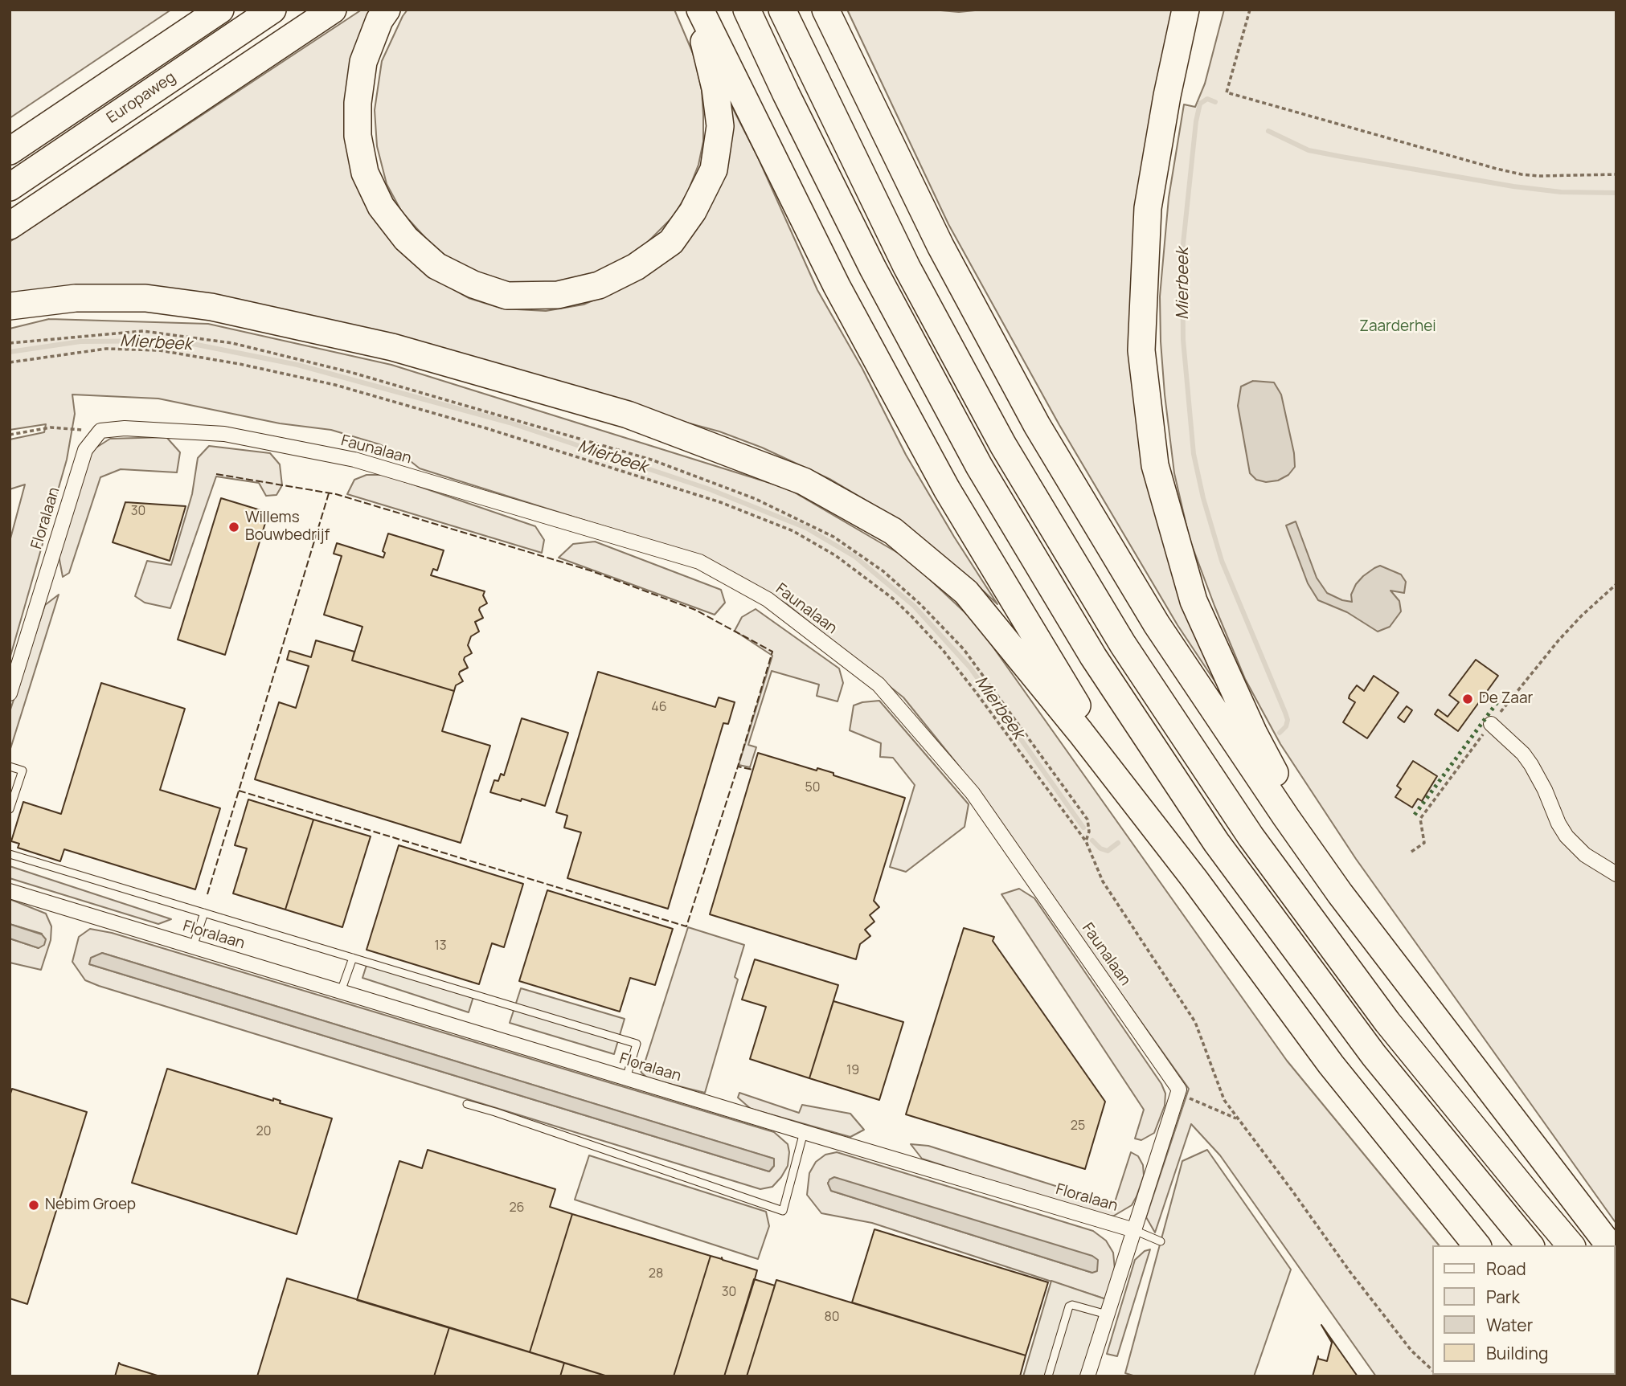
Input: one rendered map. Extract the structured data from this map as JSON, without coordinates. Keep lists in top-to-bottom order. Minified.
{"streets":{"highway":["Europaweg"],"street":["Faunalaan","Floralaan"]},"crossings":[["Faunalaan","Floralaan"]],"water":["Mierbeek"],"parks":["Zaarderhei"],"places":["Willems Bouwbedrijf","De Zaar","Nebim Groep"],"house_numbers":["30","46","50","13","19","25","20","26","28","30","80"],"legend":["Road","Park","Water","Building"]}
